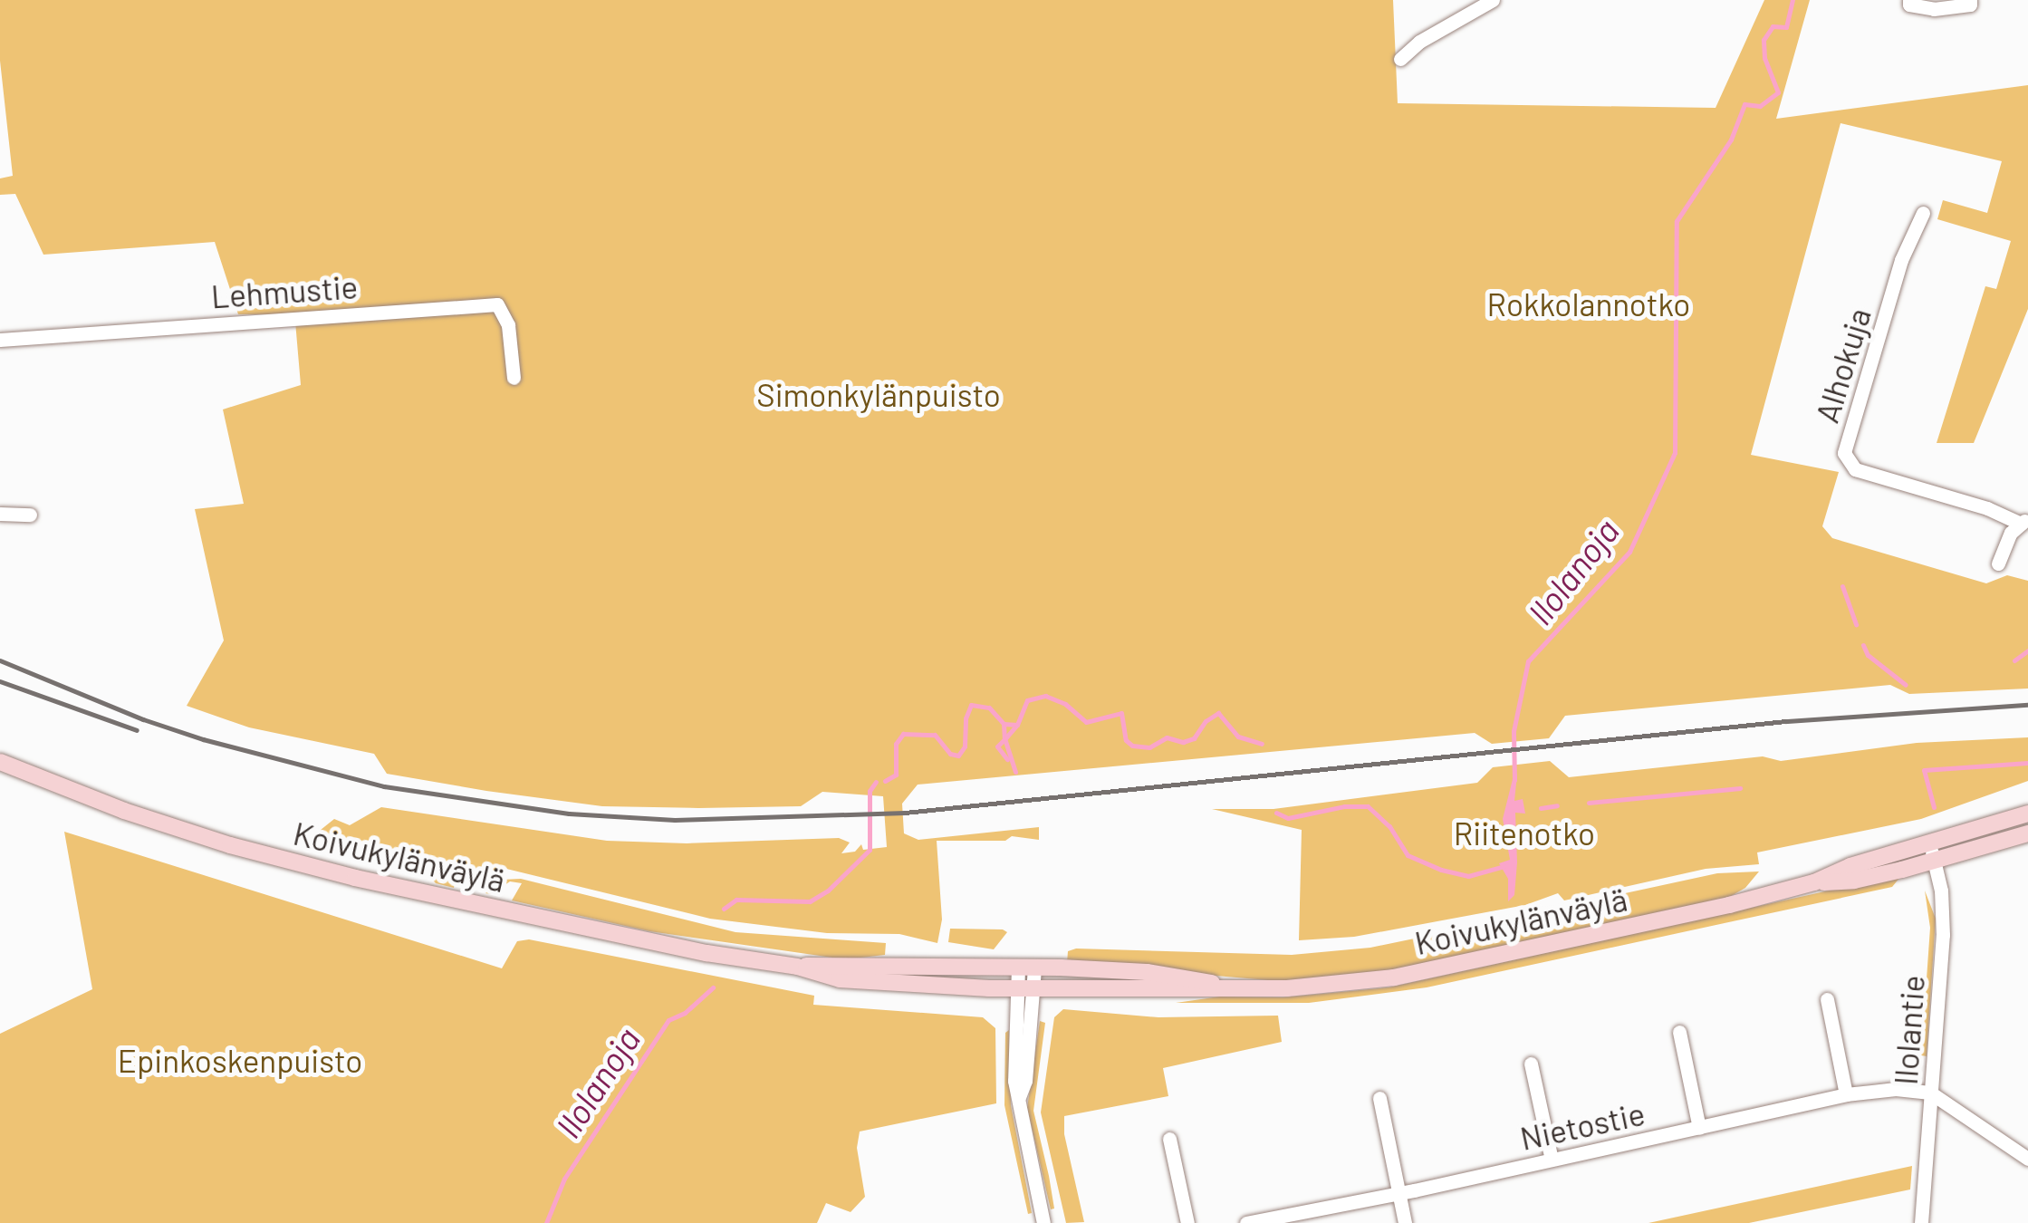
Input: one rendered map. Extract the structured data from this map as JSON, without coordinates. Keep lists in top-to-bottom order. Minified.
{"streets":{"main road":["Koivukylänväylä"],"street":["Lehmustie","Alhokuja","Ilolantie","Nietostie"]},"crossings":[["Koivukylänväylä","Ilolantie"],["Ilolantie","Nietostie"]],"water":["Ilolanoja"],"parks":["Rokkolannotko","Simonkylänpuisto","Riitenotko","Epinkoskenpuisto"]}
